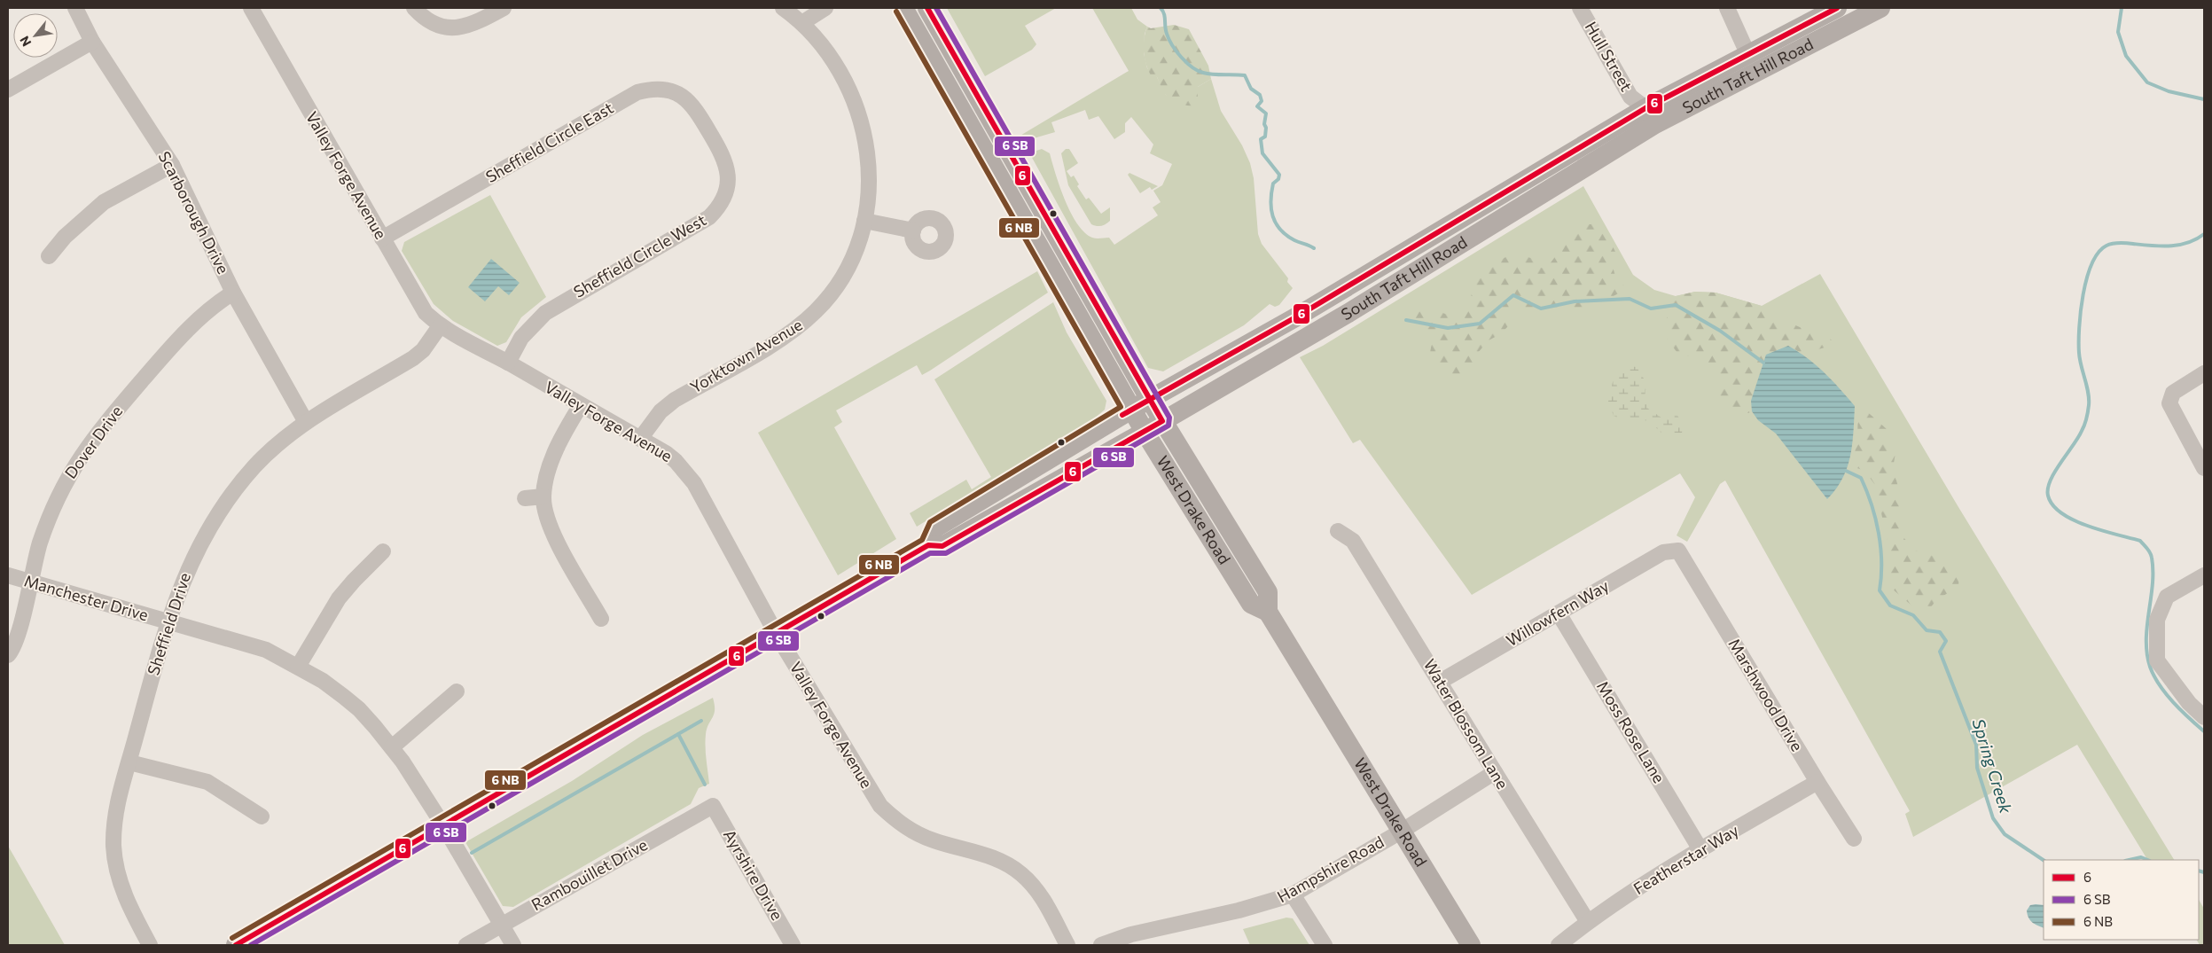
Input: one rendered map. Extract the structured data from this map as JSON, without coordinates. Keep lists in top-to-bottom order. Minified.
{"streets":{"main road":["South Taft Hill Road","West Drake Road"],"street":["Hull Street","Sheffield Circle East","Valley Forge Avenue","Scarborough Drive","Sheffield Circle West","Yorktown Avenue","Dover Drive","Manchester Drive","Willowfern Way","Sheffield Drive","Marshwood Drive","Water Blossom Lane","Moss Rose Lane","Featherstar Way","Hampshire Road","Rambouillet Drive","Ayrshire Drive"]},"crossings":[["Hull Street","South Taft Hill Road"],["South Taft Hill Road","Valley Forge Avenue"],["South Taft Hill Road","West Drake Road"],["South Taft Hill Road","Manchester Drive"],["Sheffield Circle East","Valley Forge Avenue"],["Sheffield Circle East","Sheffield Circle West"],["Valley Forge Avenue","Sheffield Circle West"],["Valley Forge Avenue","Yorktown Avenue"],["Valley Forge Avenue","Sheffield Drive"],["Scarborough Drive","Dover Drive"],["Scarborough Drive","Sheffield Drive"],["Dover Drive","Manchester Drive"],["West Drake Road","Hampshire Road"],["Manchester Drive","Sheffield Drive"],["Manchester Drive","Rambouillet Drive"],["Willowfern Way","Marshwood Drive"],["Willowfern Way","Water Blossom Lane"],["Willowfern Way","Moss Rose Lane"],["Marshwood Drive","Featherstar Way"],["Water Blossom Lane","Featherstar Way"],["Water Blossom Lane","Hampshire Road"],["Moss Rose Lane","Featherstar Way"],["Rambouillet Drive","Ayrshire Drive"]],"water":["Spring Creek"],"lines":["transit line 6"],"legend":["6","6 SB","6 NB"],"north":"bottom left"}
